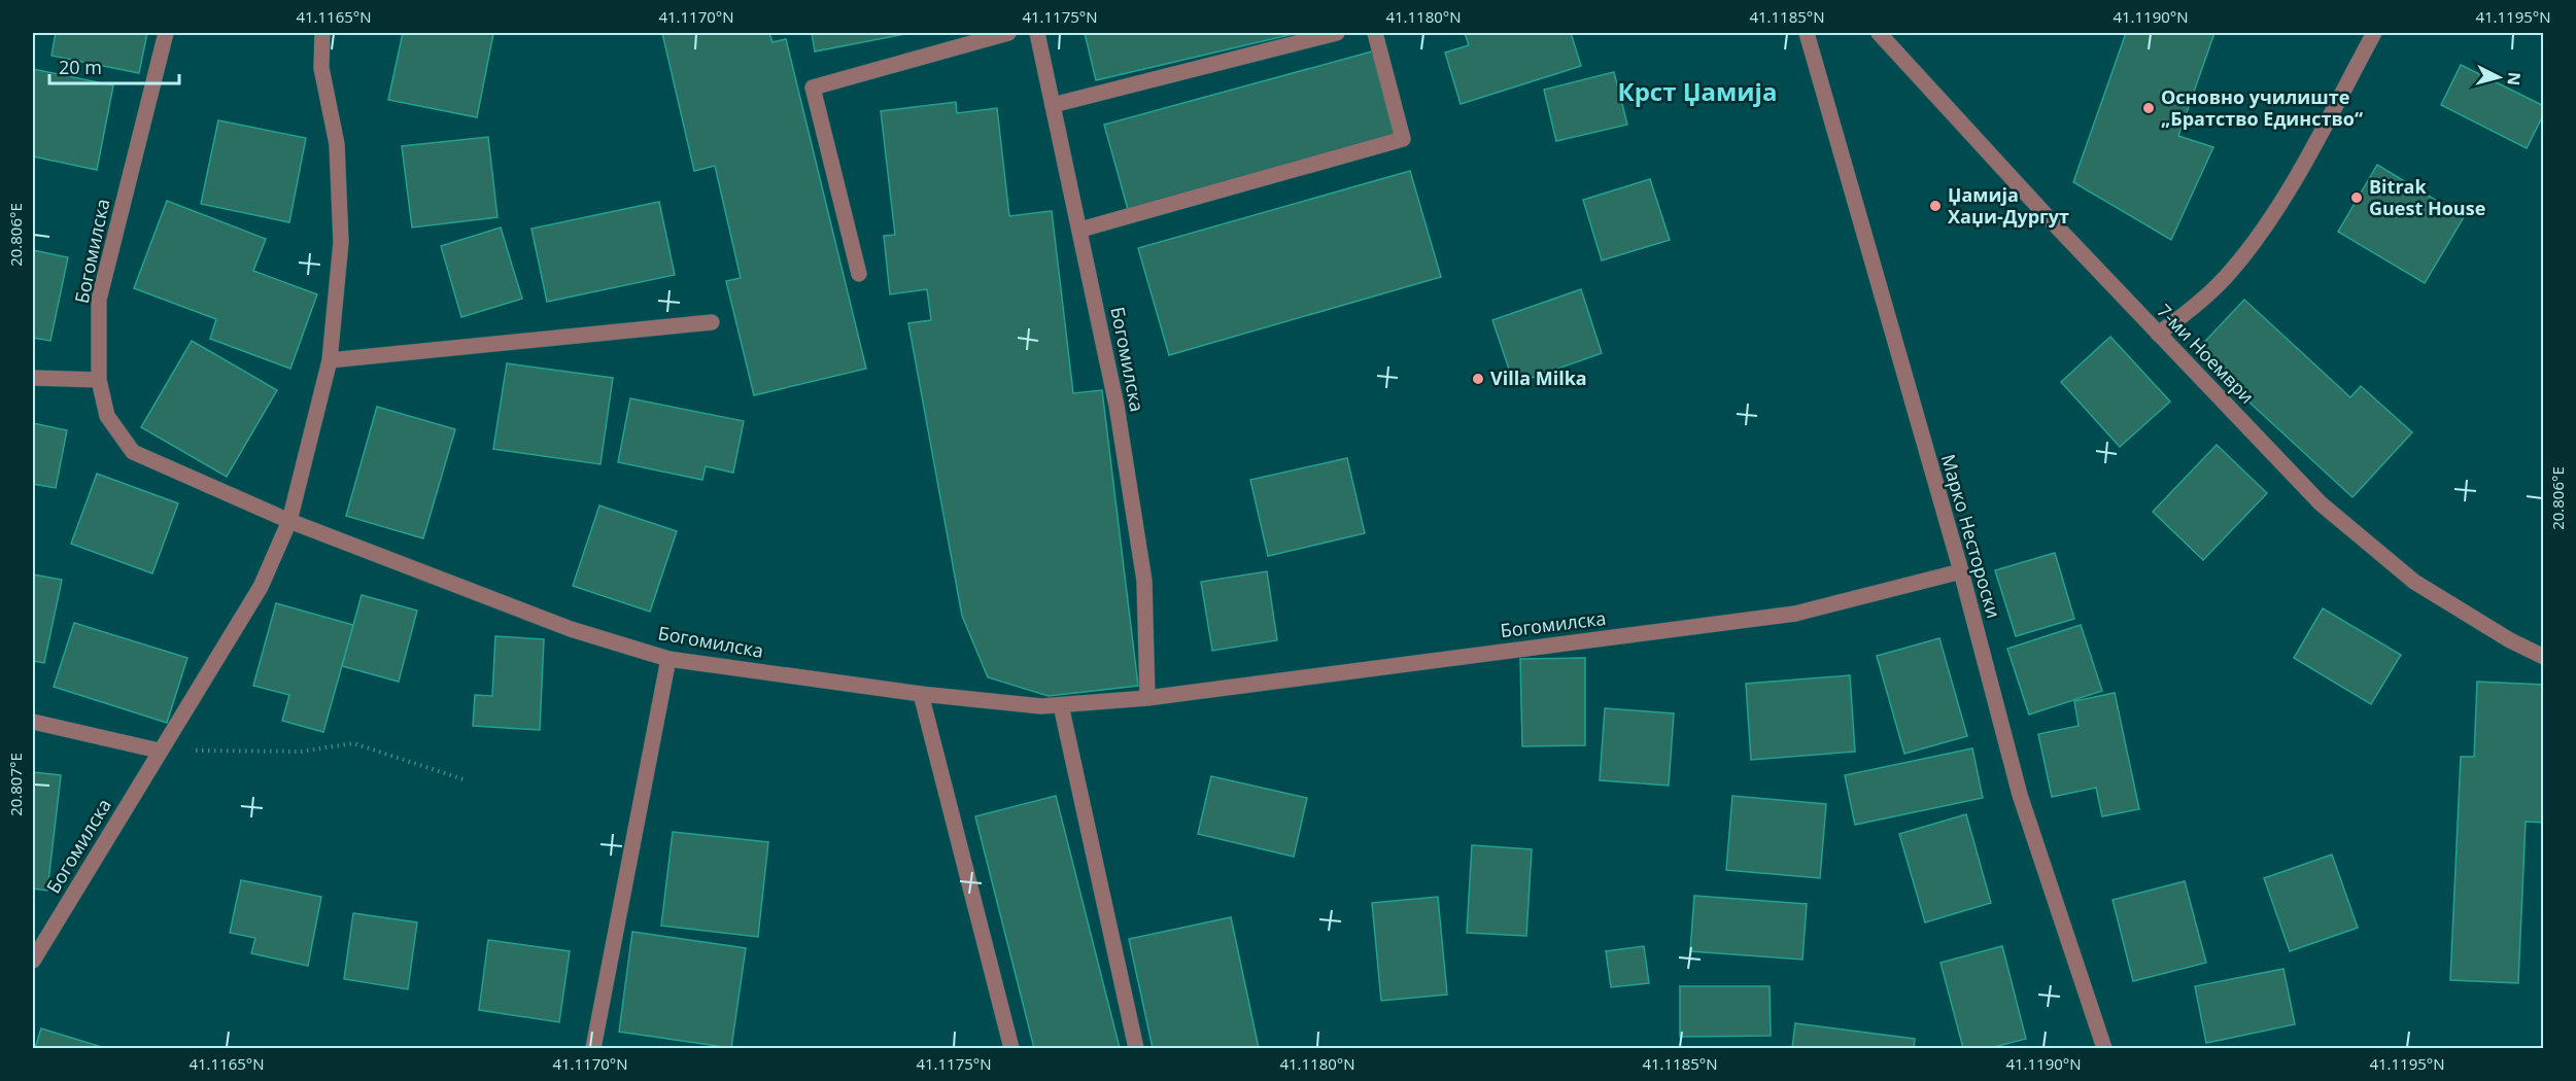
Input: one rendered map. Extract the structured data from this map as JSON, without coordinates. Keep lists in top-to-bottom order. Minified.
{"streets":{"street":["Богомилска","7-ми Ноември","Марко Нестороски"]},"crossings":[["Богомилска","Марко Нестороски"]],"districts":["Крст Џамија"],"places":["Основно училиште „Братство Единство“","Bitrak Guest House","Џамија Хаџи-Дургут","Villa Milka"],"scale_bar":"20 m","north":"right","coordinates":["41.1165°N","41.1170°N","41.1175°N","41.1180°N","41.1185°N","41.1190°N","41.1195°N","20.806°E","20.807°E"]}
